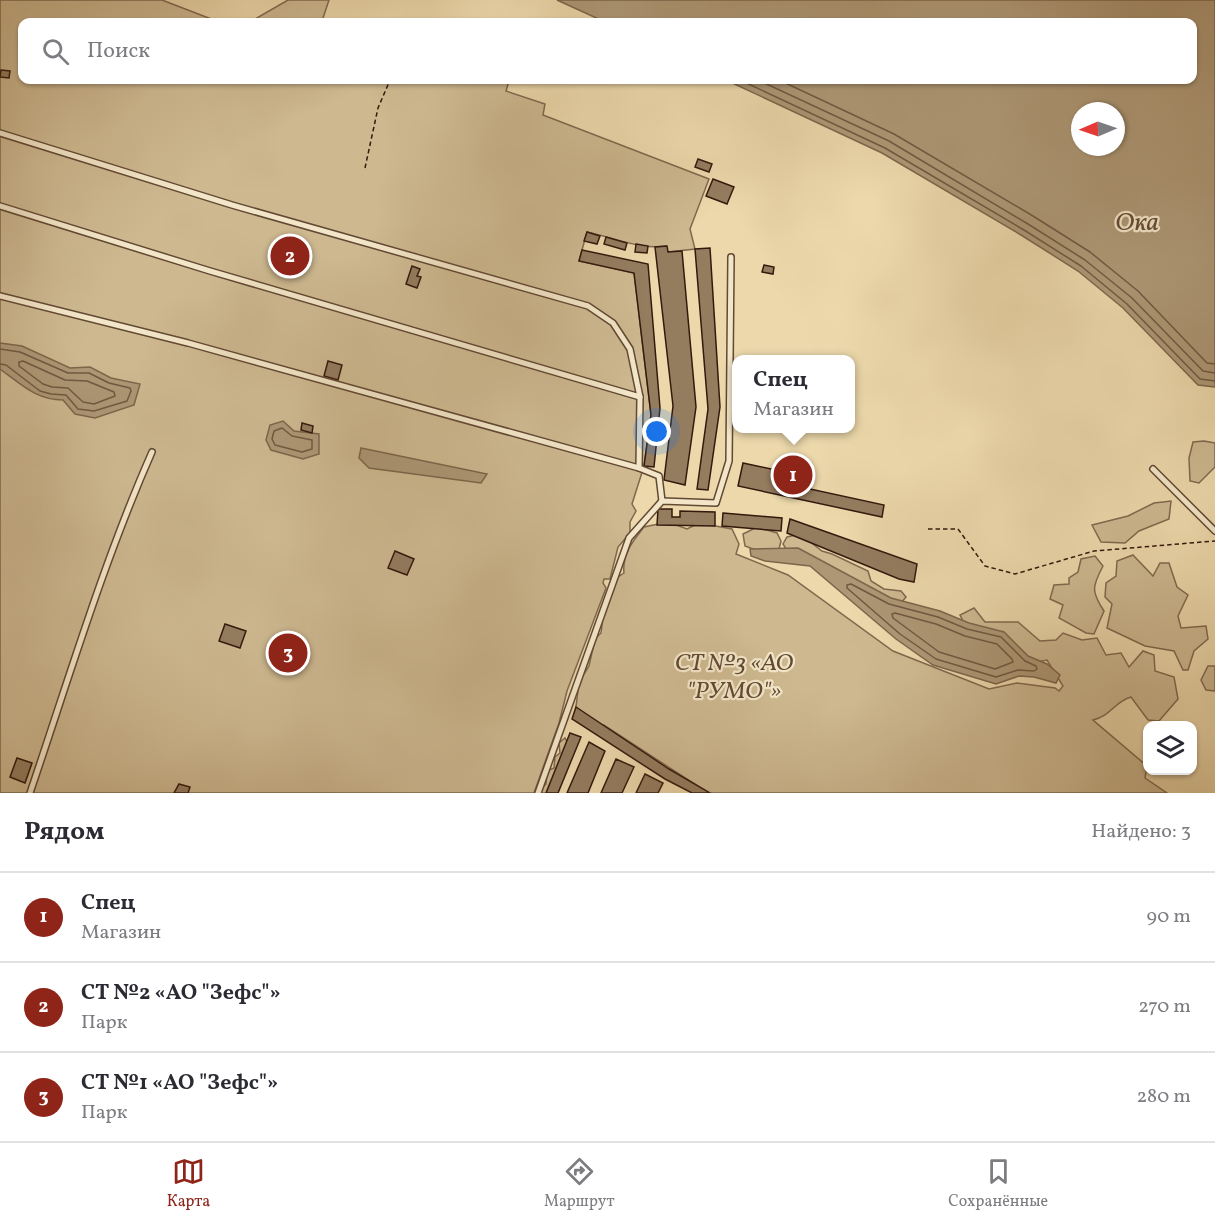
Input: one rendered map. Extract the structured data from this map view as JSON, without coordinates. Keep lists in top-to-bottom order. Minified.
{"water":["Ока"],"parks":["СТ №3 «АО \"РУМО\"»"],"north":"left","page":{"search":"Поиск","pins":["2","1","3"],"popup":["Спец","Магазин"],"heading":["Рядом","Найдено: 3"],"list":[{"mark":"1","name":"Спец","note":"Магазин","value":"90 m"},{"mark":"2","name":"СТ №2 «АО \"Зефс\"»","note":"Парк","value":"270 m"},{"mark":"3","name":"СТ №1 «АО \"Зефс\"»","note":"Парк","value":"280 m"}],"nav":["Карта","Маршрут","Сохранённые"]}}
